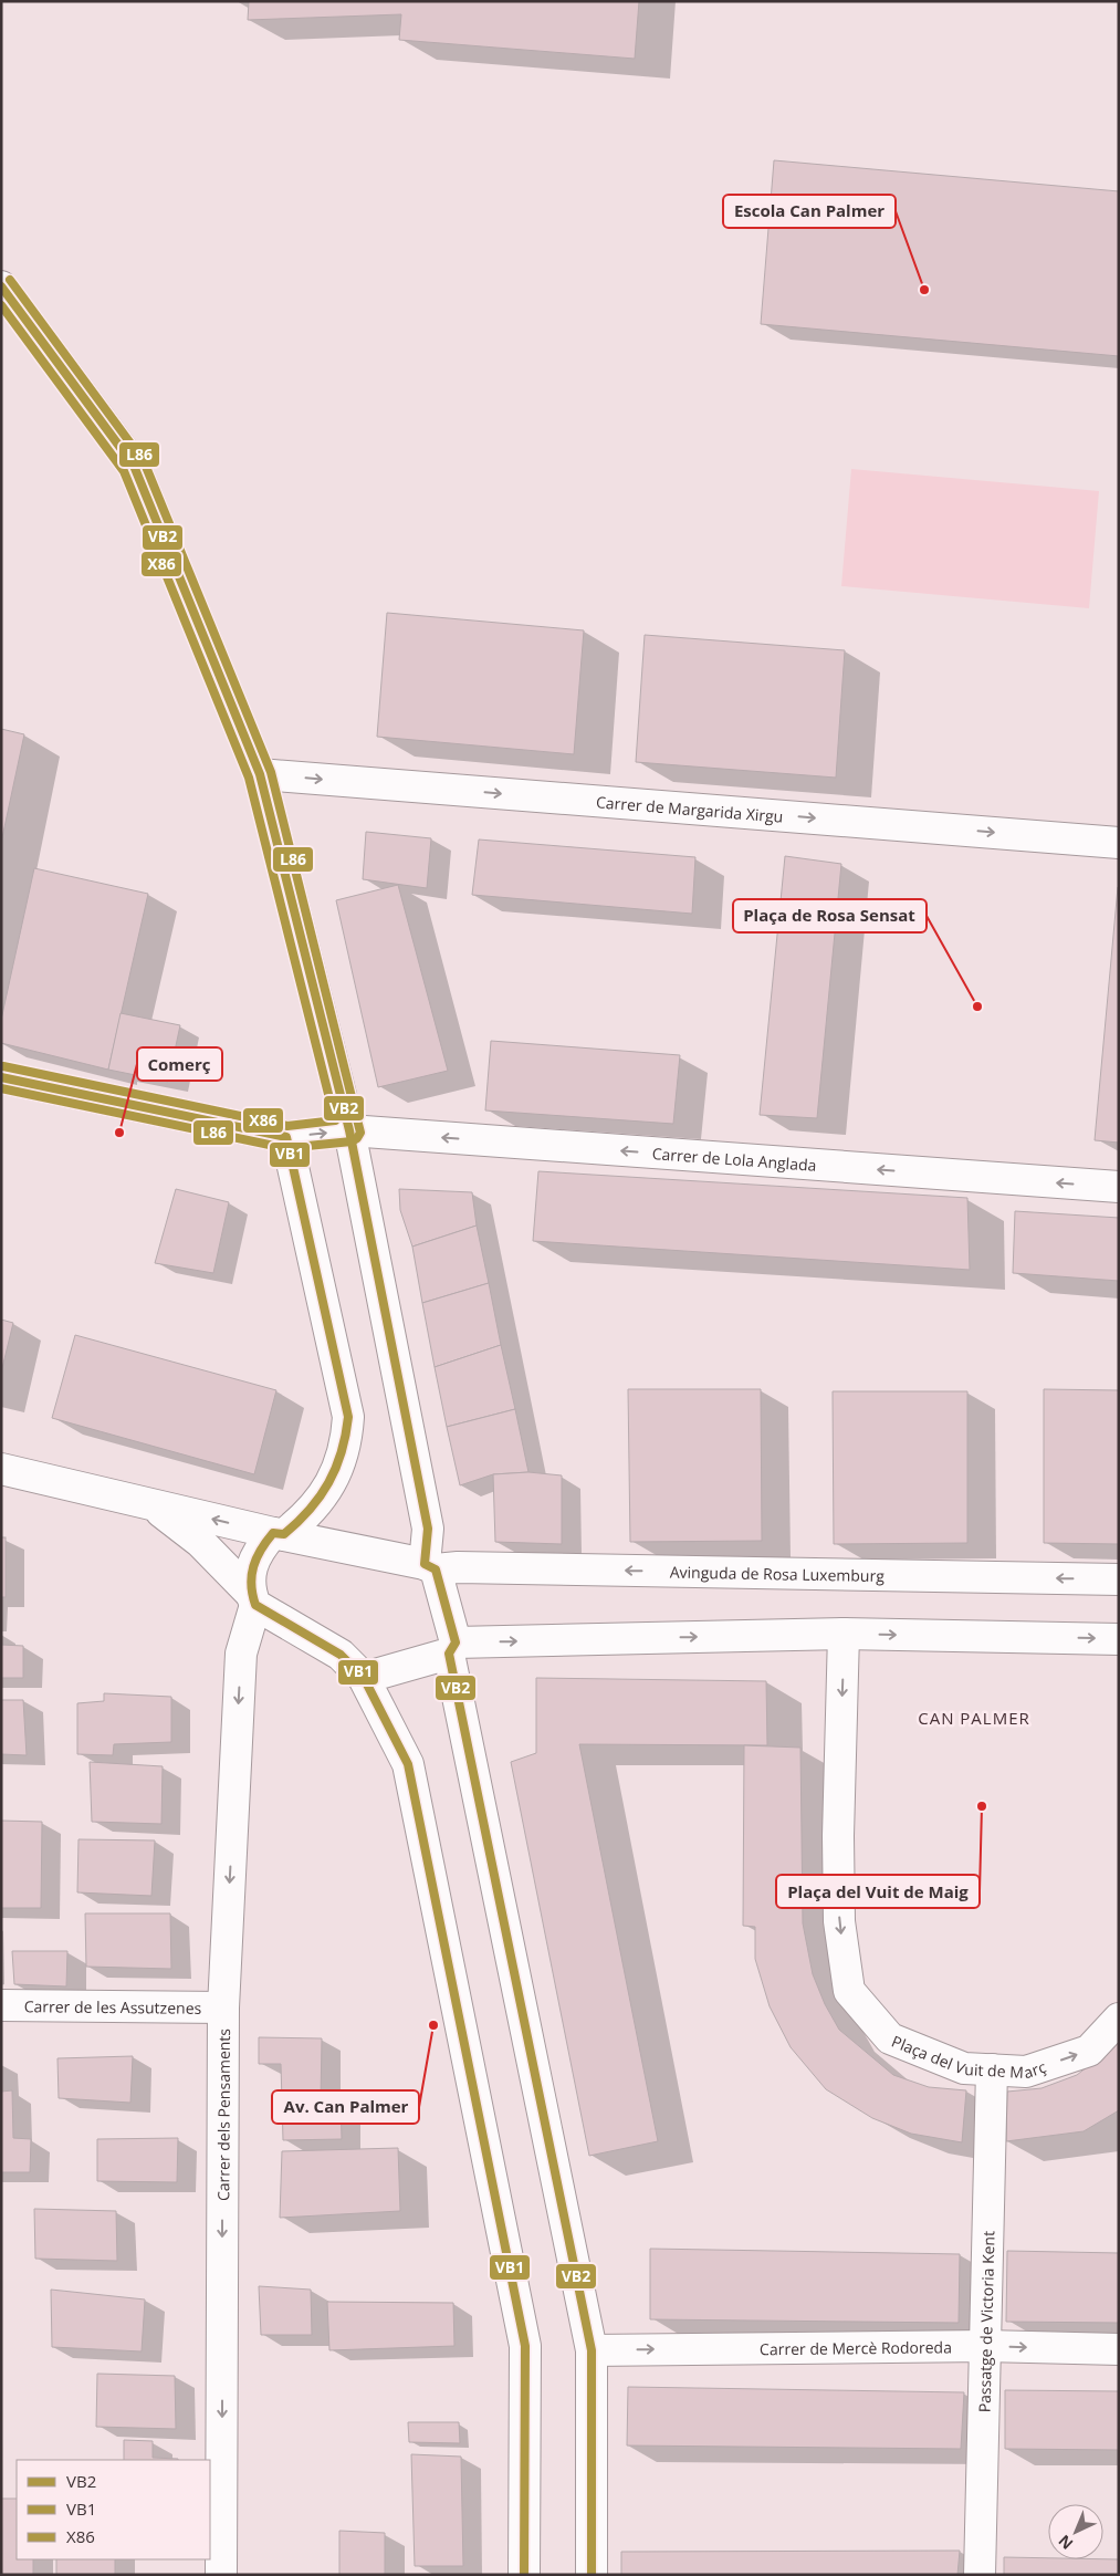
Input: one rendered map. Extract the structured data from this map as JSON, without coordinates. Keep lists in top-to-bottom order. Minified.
{"streets":{"street":["Carrer de Margarida Xirgu","Carrer de Lola Anglada","Avinguda de Rosa Luxemburg","Carrer de les Assutzenes","Plaça del Vuit de Març","Carrer dels Pensaments","Passatge de Victoria Kent","Carrer de Mercè Rodoreda"]},"crossings":[["Carrer de Lola Anglada","Carrer dels Pensaments"],["Avinguda de Rosa Luxemburg","Carrer dels Pensaments"],["Carrer de les Assutzenes","Carrer dels Pensaments"],["Plaça del Vuit de Març","Passatge de Victoria Kent"],["Passatge de Victoria Kent","Carrer de Mercè Rodoreda"]],"one_way":["Carrer de Margarida Xirgu","Carrer de Lola Anglada","Carrer de Mercè Rodoreda"],"districts":["CAN PALMER"],"places":["Escola Can Palmer","Plaça de Rosa Sensat","Comerç","Plaça del Vuit de Maig","Av. Can Palmer"],"lines":["transit line L86","transit line VB2","transit line X86","transit line VB1"],"legend":["VB2","VB1","X86"],"north":"bottom left"}
